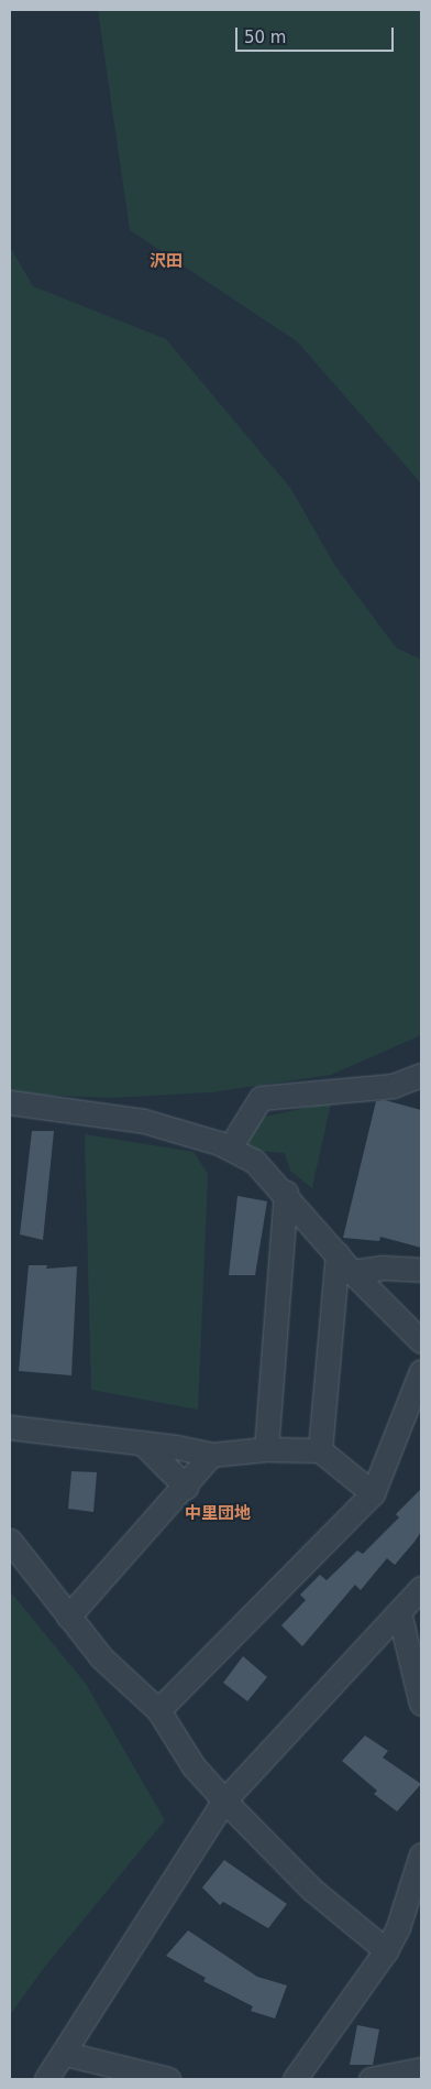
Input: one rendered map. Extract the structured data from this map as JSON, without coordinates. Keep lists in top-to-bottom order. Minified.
{"districts":["沢田","中里団地"],"scale_bar":"50 m"}
